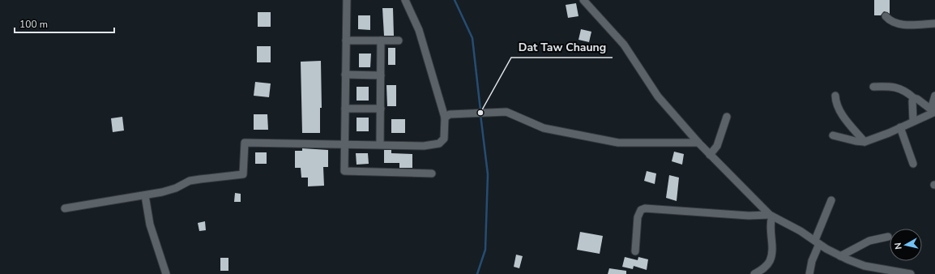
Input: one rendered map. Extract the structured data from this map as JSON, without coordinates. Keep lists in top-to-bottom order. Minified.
{"places":["Dat Taw Chaung"],"scale_bar":"100 m","north":"left"}
